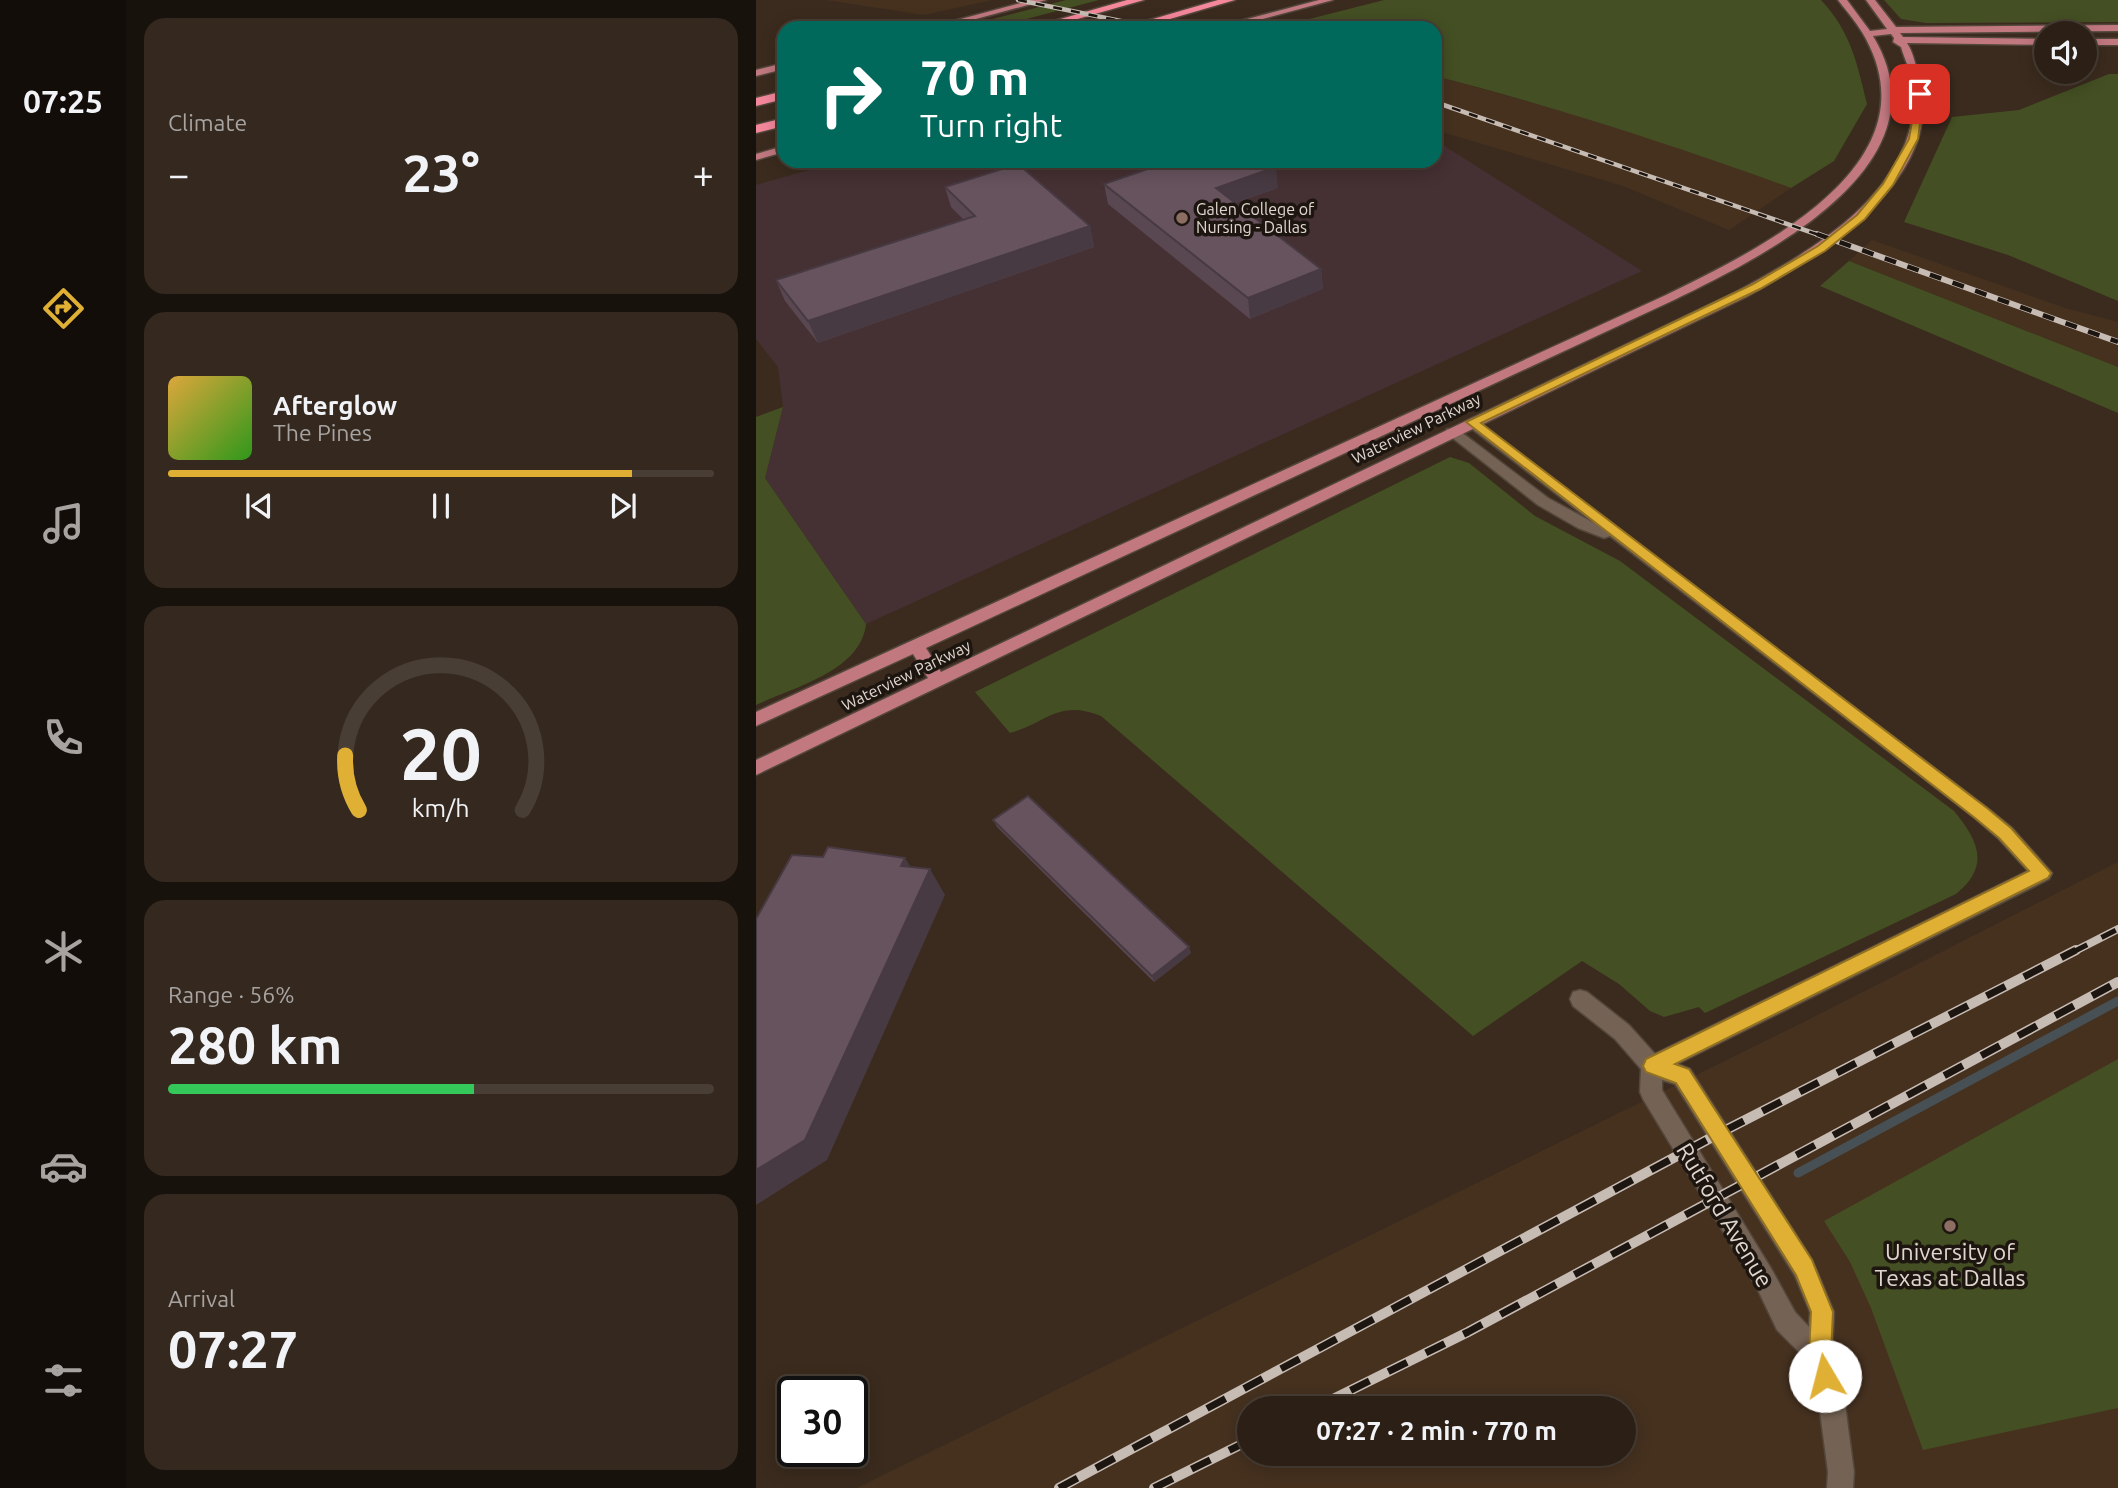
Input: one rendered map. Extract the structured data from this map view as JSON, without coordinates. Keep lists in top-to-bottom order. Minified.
{"streets":{"main road":["Waterview Parkway"],"street":["Rutford Avenue"]},"places":["Galen College of Nursing - Dallas","University of Texas at Dallas"],"page":{"tabs":"07:25","tile":["Climate",["Range · 56%","280 km"],["Arrival","07:27"]],"turn":["70 m","Turn right"],"heat":["−","23°","+"],"song":["Afterglow","The Pines"],"limit":"30","trip":"07:27 · 2 min · 770 m","gauge":["20","km/h"]}}
